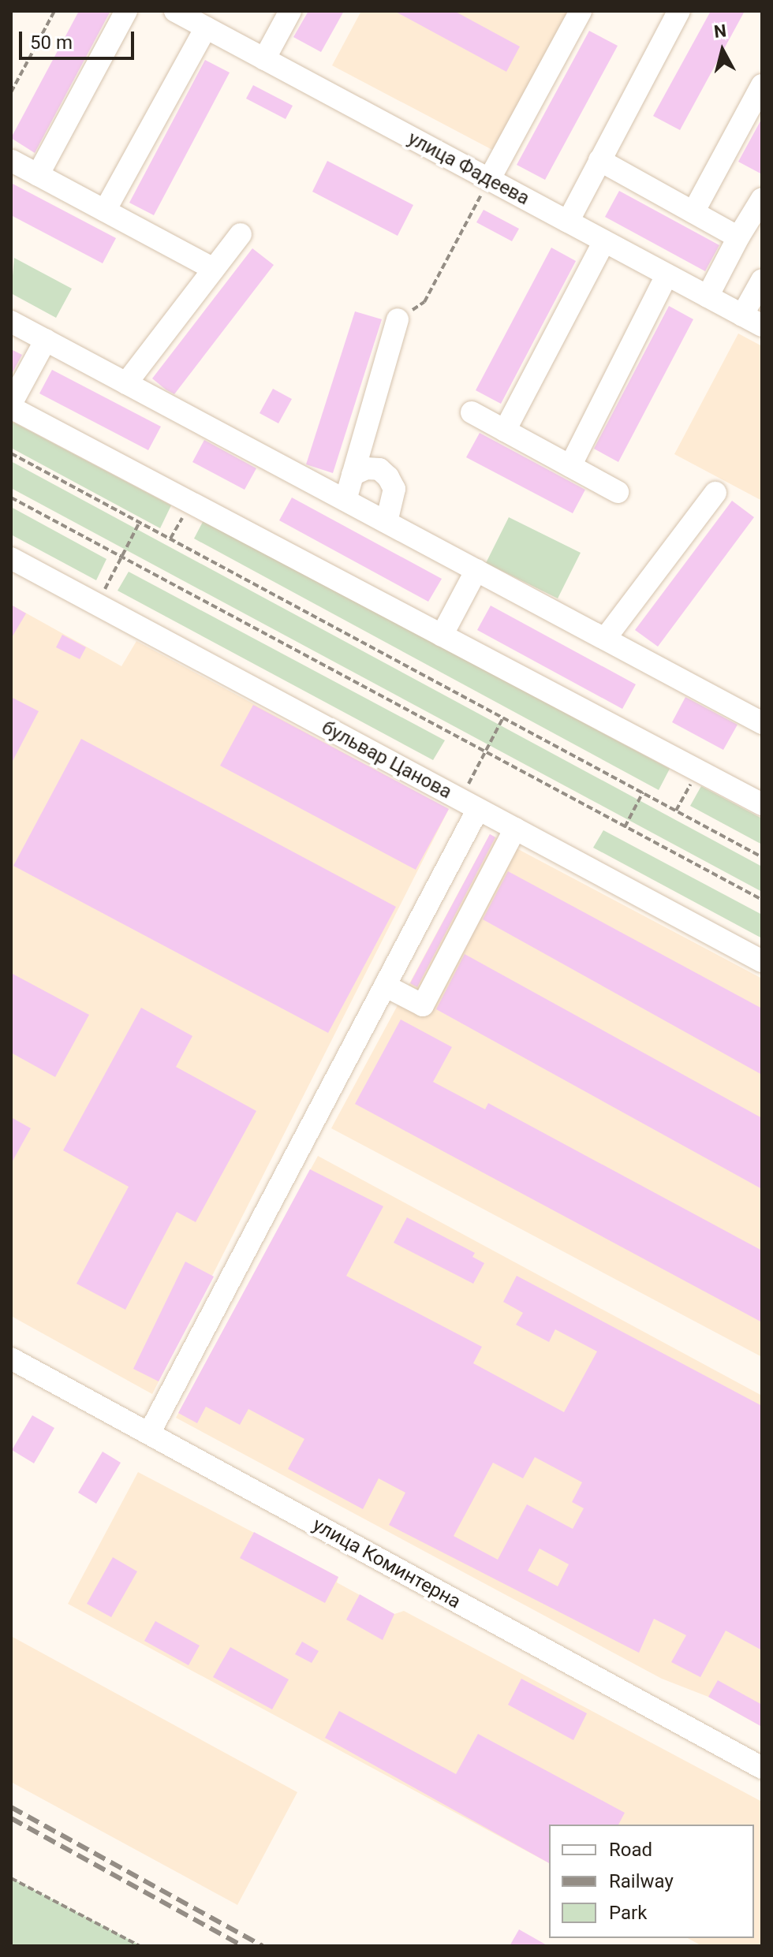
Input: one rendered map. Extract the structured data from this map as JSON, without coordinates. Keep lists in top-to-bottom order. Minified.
{"streets":{"street":["улица Фадеева","бульвар Цанова","улица Коминтерна"]},"legend":["Road","Railway","Park"],"scale_bar":"50 m","north":"top"}
